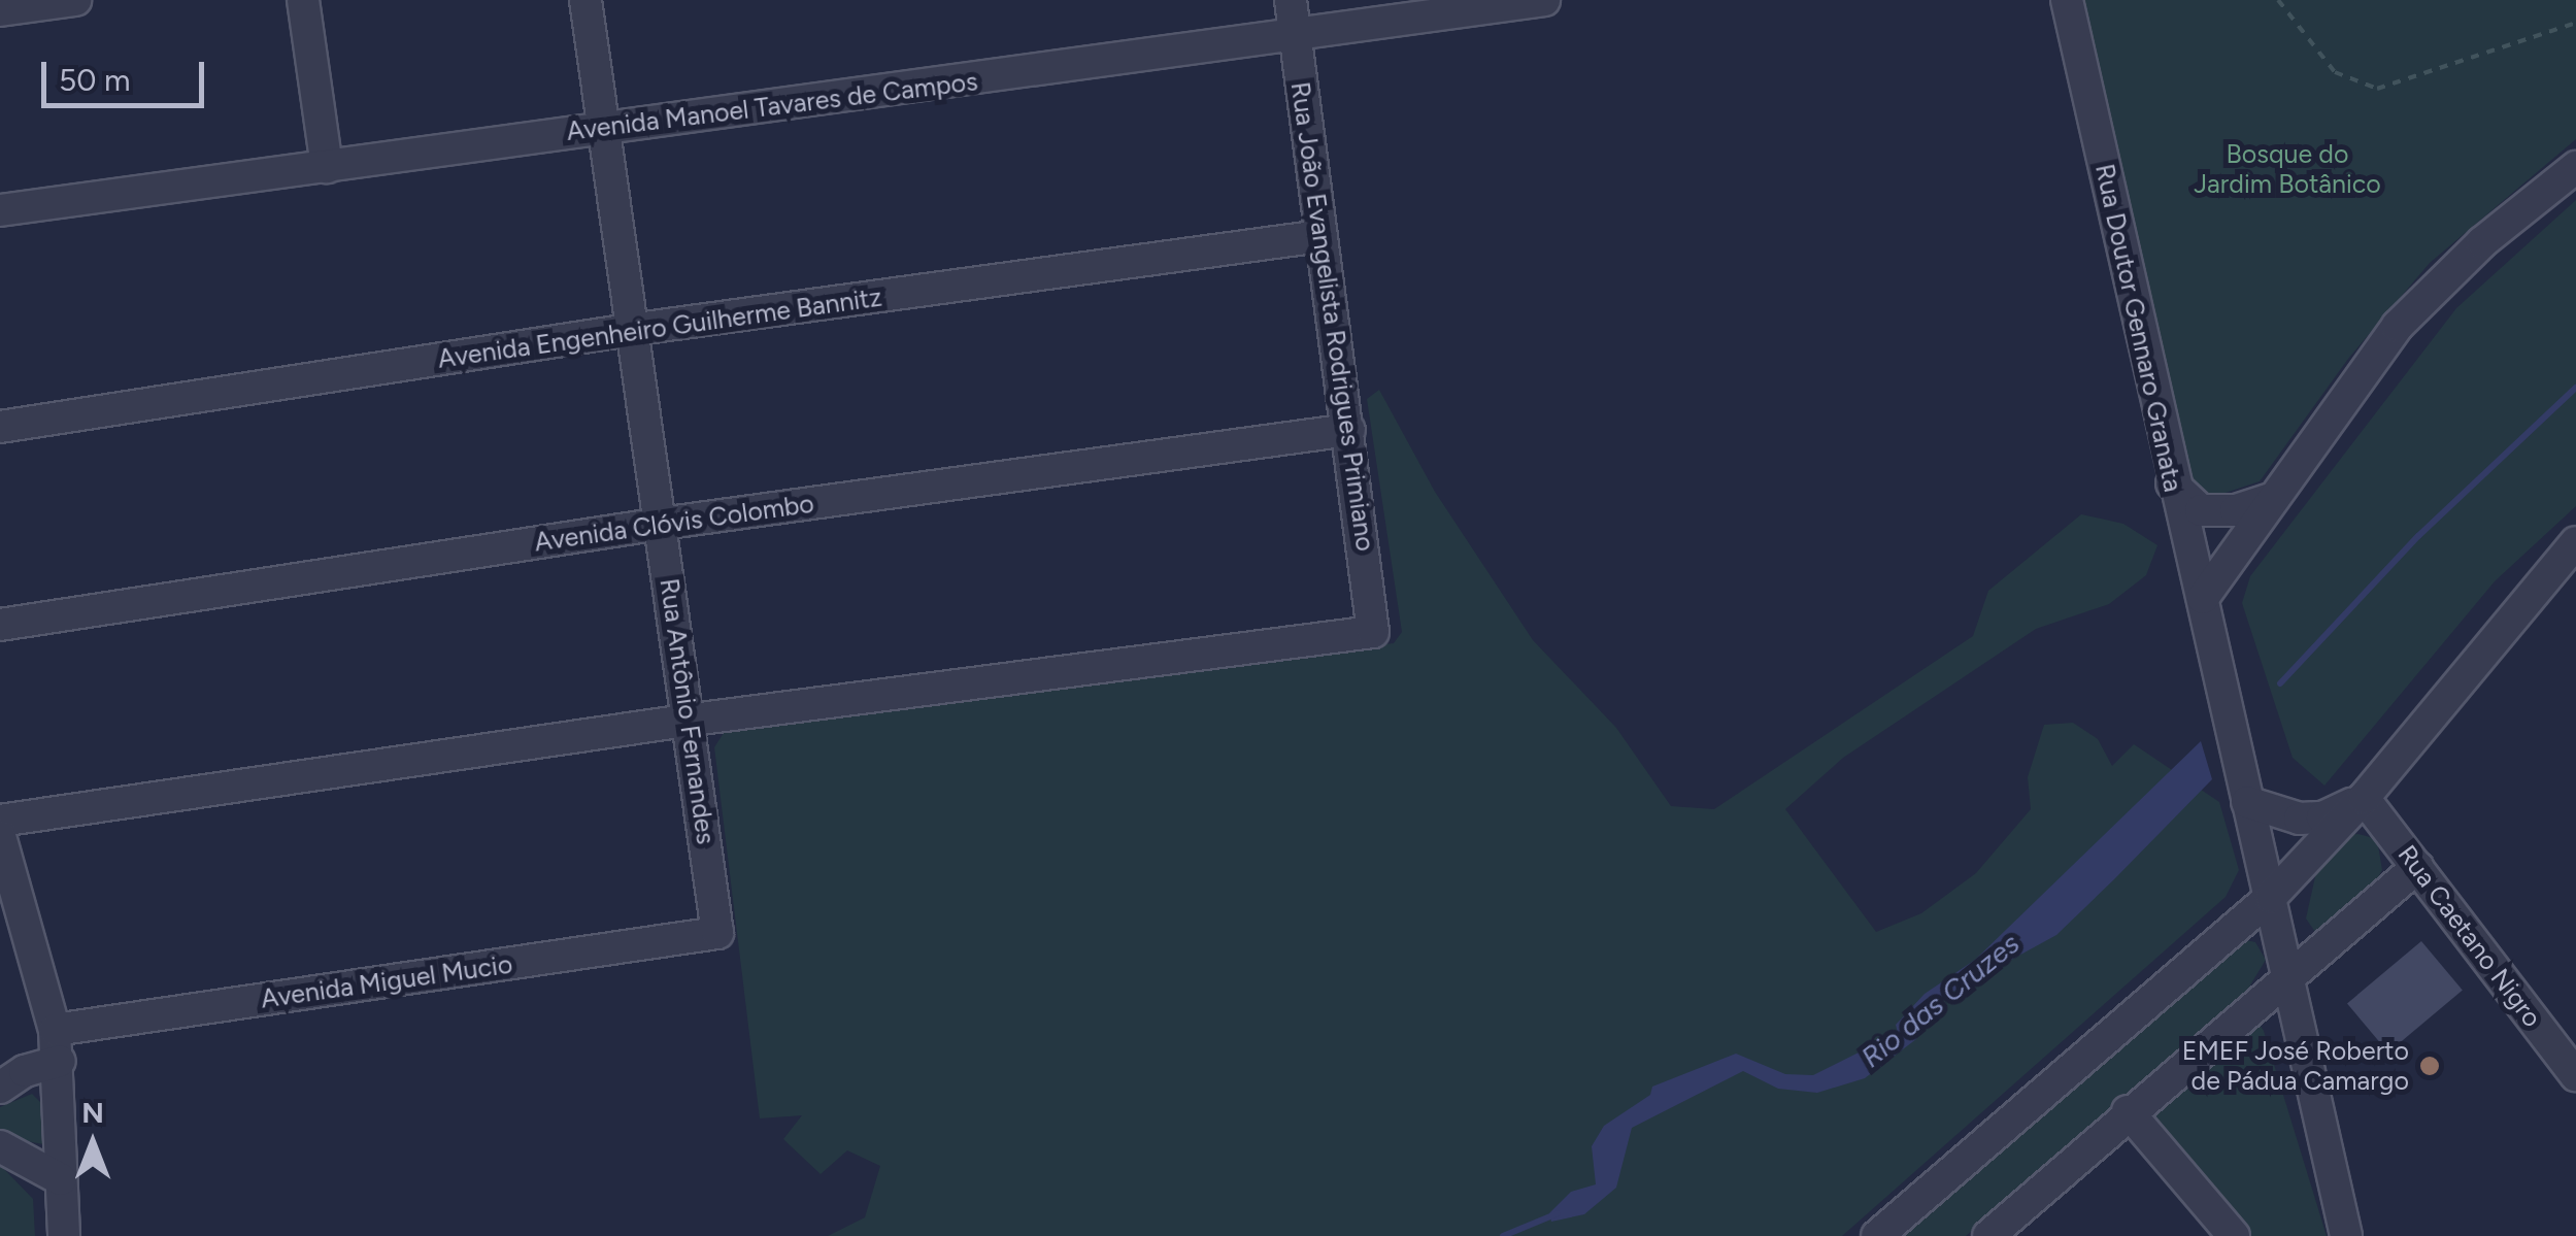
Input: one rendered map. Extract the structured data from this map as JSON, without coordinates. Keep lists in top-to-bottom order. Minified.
{"streets":{"street":["Avenida Manoel Tavares de Campos","Rua João Evangelista Rodrigues Primiano","Avenida Engenheiro Guilherme Bannitz","Rua Doutor Gennaro Granata","Avenida Clóvis Colombo","Rua Antônio Fernandes","Rua Caetano Nigro","Avenida Miguel Mucio"]},"crossings":[["Avenida Manoel Tavares de Campos","Rua João Evangelista Rodrigues Primiano"],["Avenida Manoel Tavares de Campos","Rua Antônio Fernandes"],["Rua João Evangelista Rodrigues Primiano","Avenida Engenheiro Guilherme Bannitz"],["Rua João Evangelista Rodrigues Primiano","Avenida Clóvis Colombo"],["Rua João Evangelista Rodrigues Primiano","Rua Antônio Fernandes"],["Avenida Engenheiro Guilherme Bannitz","Rua Antônio Fernandes"],["Avenida Clóvis Colombo","Rua Antônio Fernandes"],["Rua Antônio Fernandes","Avenida Miguel Mucio"]],"water":["Rio das Cruzes"],"parks":["Bosque do Jardim Botânico"],"places":["EMEF José Roberto de Pádua Camargo"],"scale_bar":"50 m","north":"top"}
